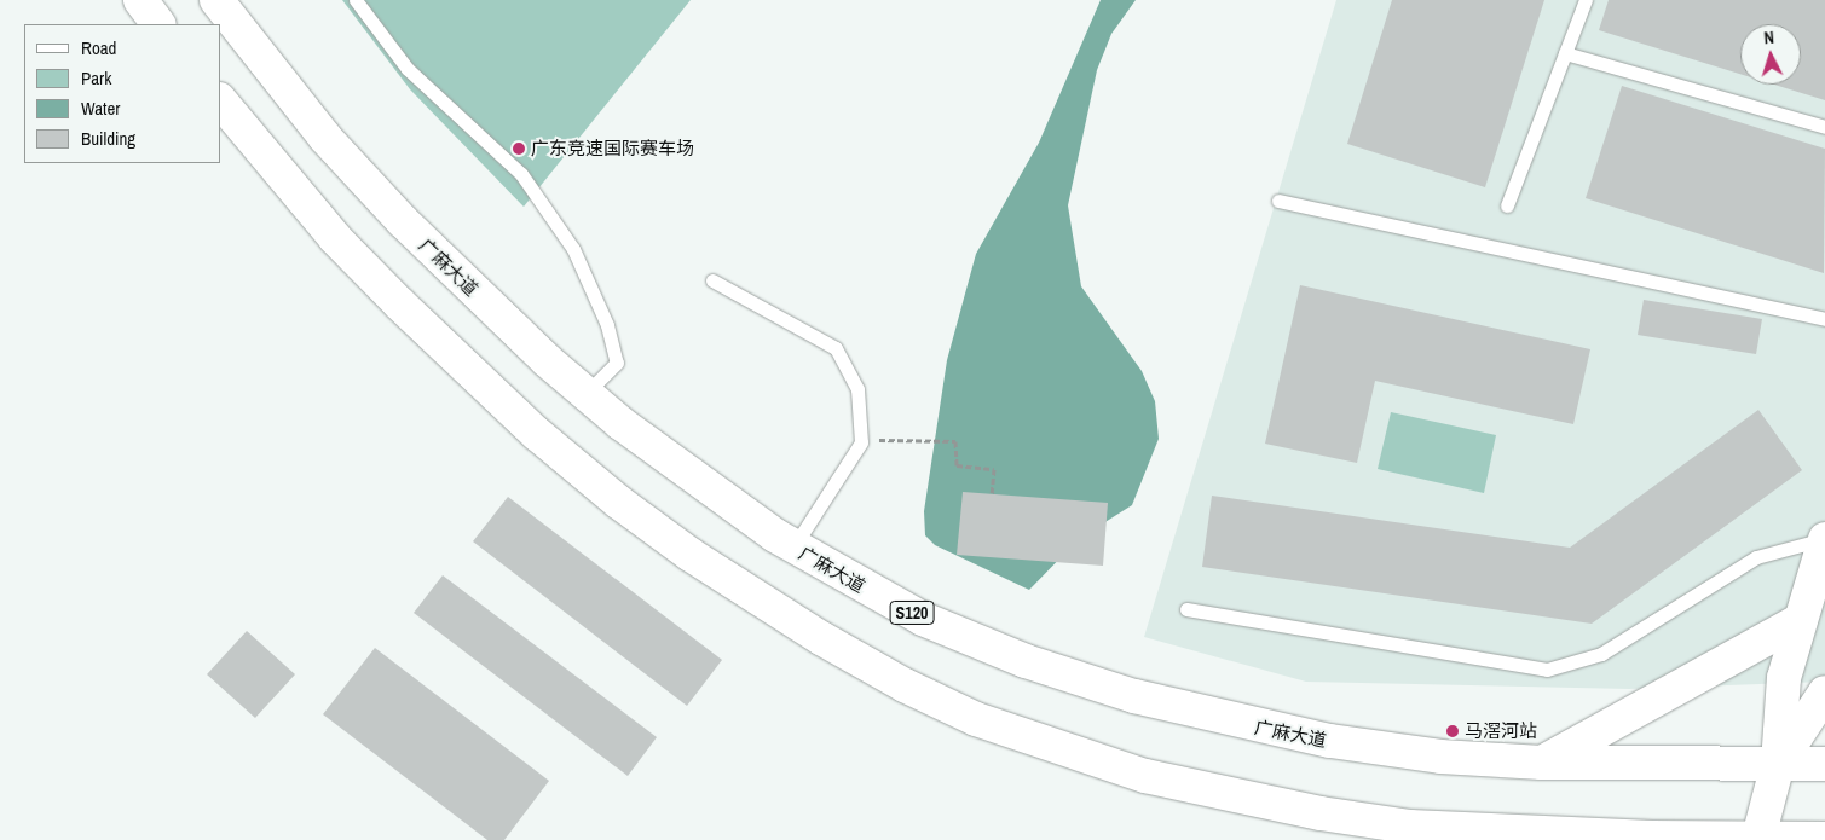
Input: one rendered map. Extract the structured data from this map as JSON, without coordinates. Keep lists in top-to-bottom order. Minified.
{"streets":{"main road":["广麻大道","S120"]},"places":["广东竞速国际赛车场","马滘河站"],"legend":["Road","Park","Water","Building"],"north":"top"}
